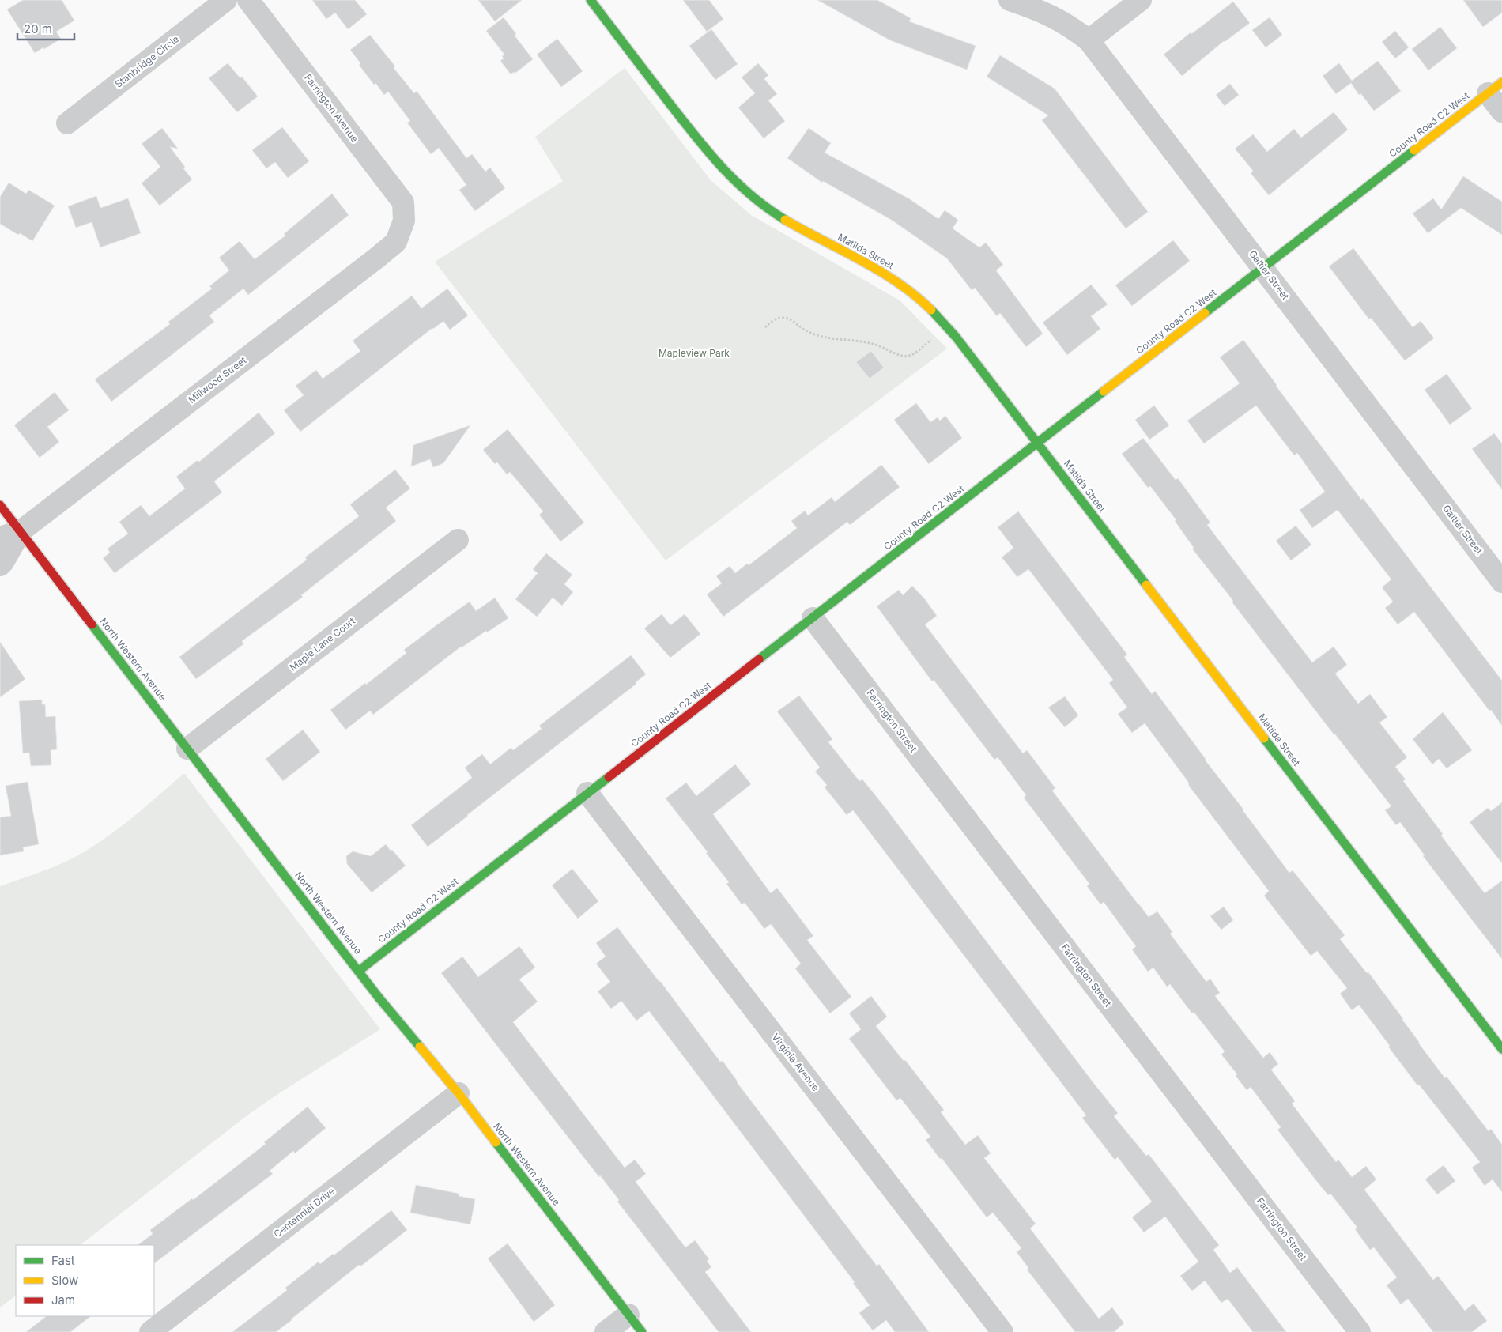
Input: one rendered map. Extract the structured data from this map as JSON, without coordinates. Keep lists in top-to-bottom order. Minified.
{"streets":{"street":["Stanbridge Circle","Farrington Avenue","County Road C2 West","Matilda Street","Galtier Street","Millwood Street","Maple Lane Court","North Western Avenue","Farrington Street","Virginia Avenue","Centennial Drive"]},"crossings":[["Farrington Avenue","Millwood Street"],["County Road C2 West","Matilda Street"],["County Road C2 West","Galtier Street"],["County Road C2 West","North Western Avenue"],["County Road C2 West","Farrington Street"],["County Road C2 West","Virginia Avenue"],["Millwood Street","North Western Avenue"],["Maple Lane Court","North Western Avenue"],["North Western Avenue","Centennial Drive"]],"parks":["Mapleview Park"],"legend":["Fast","Slow","Jam"],"scale_bar":"20 m"}
